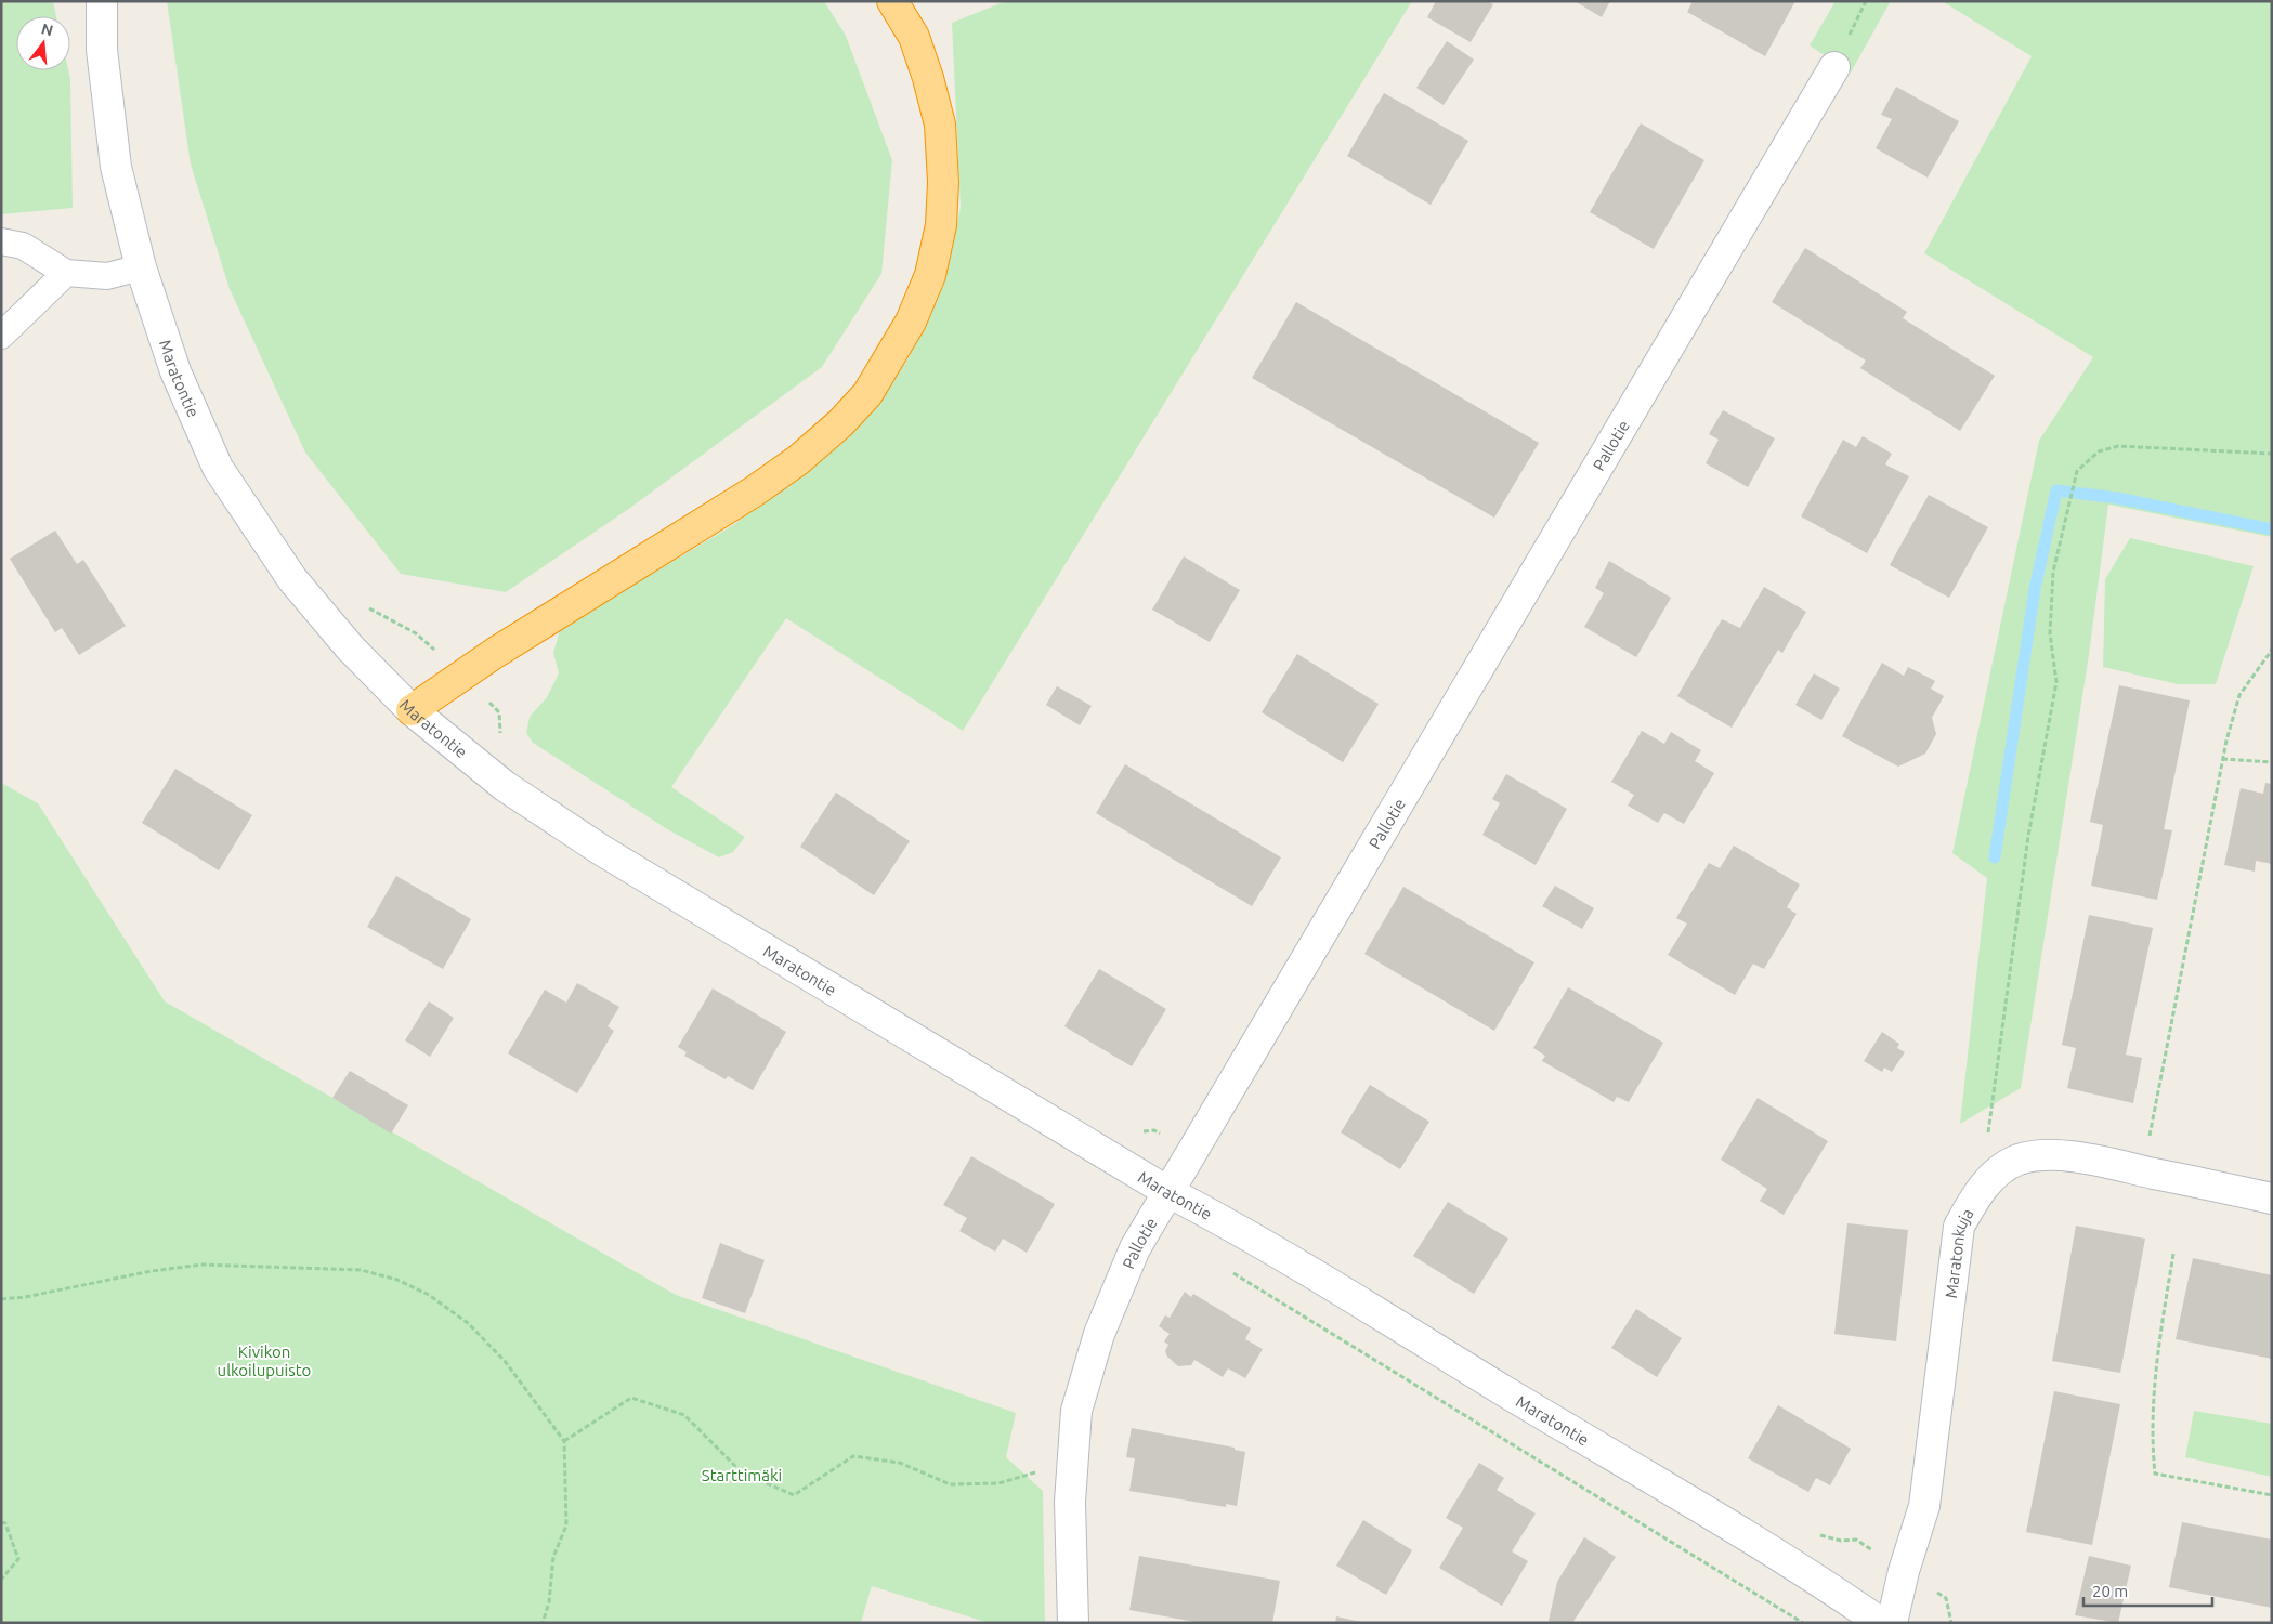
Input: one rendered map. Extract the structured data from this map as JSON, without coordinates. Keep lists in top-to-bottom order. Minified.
{"streets":{"street":["Maratontie","Pallotie","Maratonkuja"]},"crossings":[["Maratontie","Pallotie"]],"parks":["Kivikon ulkoilupuisto","Starttimäki"],"scale_bar":"20 m","north":"top"}
